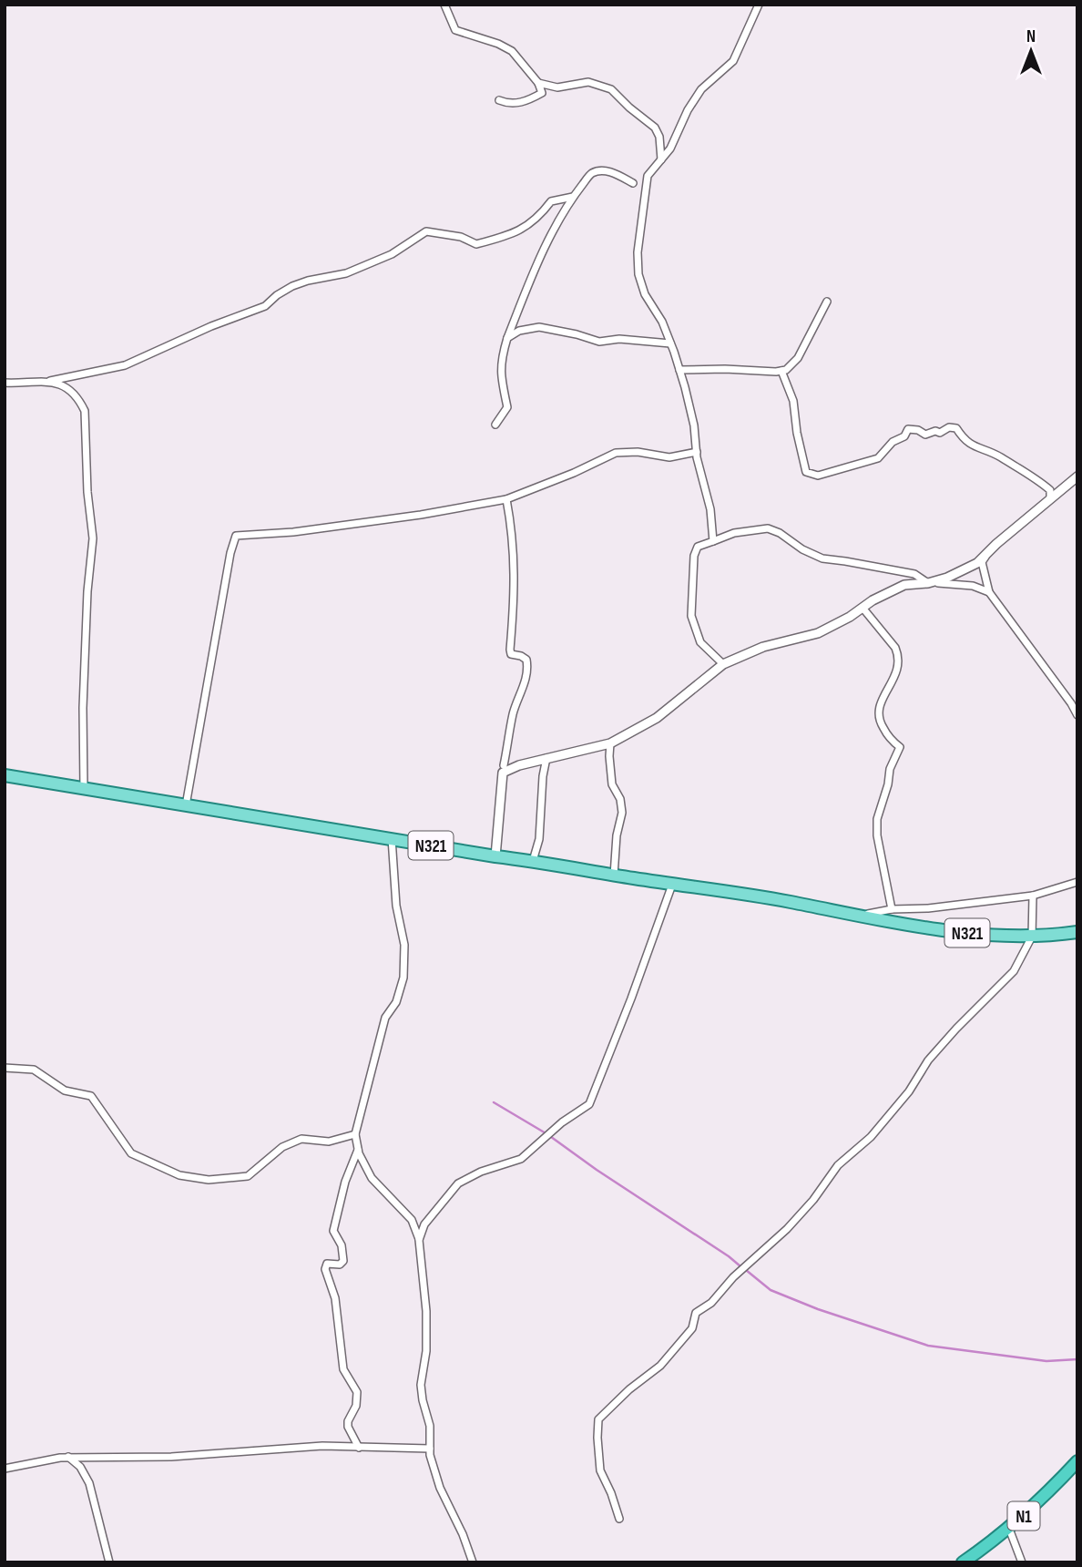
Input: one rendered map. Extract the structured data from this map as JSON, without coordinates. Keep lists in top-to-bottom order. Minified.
{"streets":{"highway":["N1"],"main road":["N321"]},"north":"top"}
